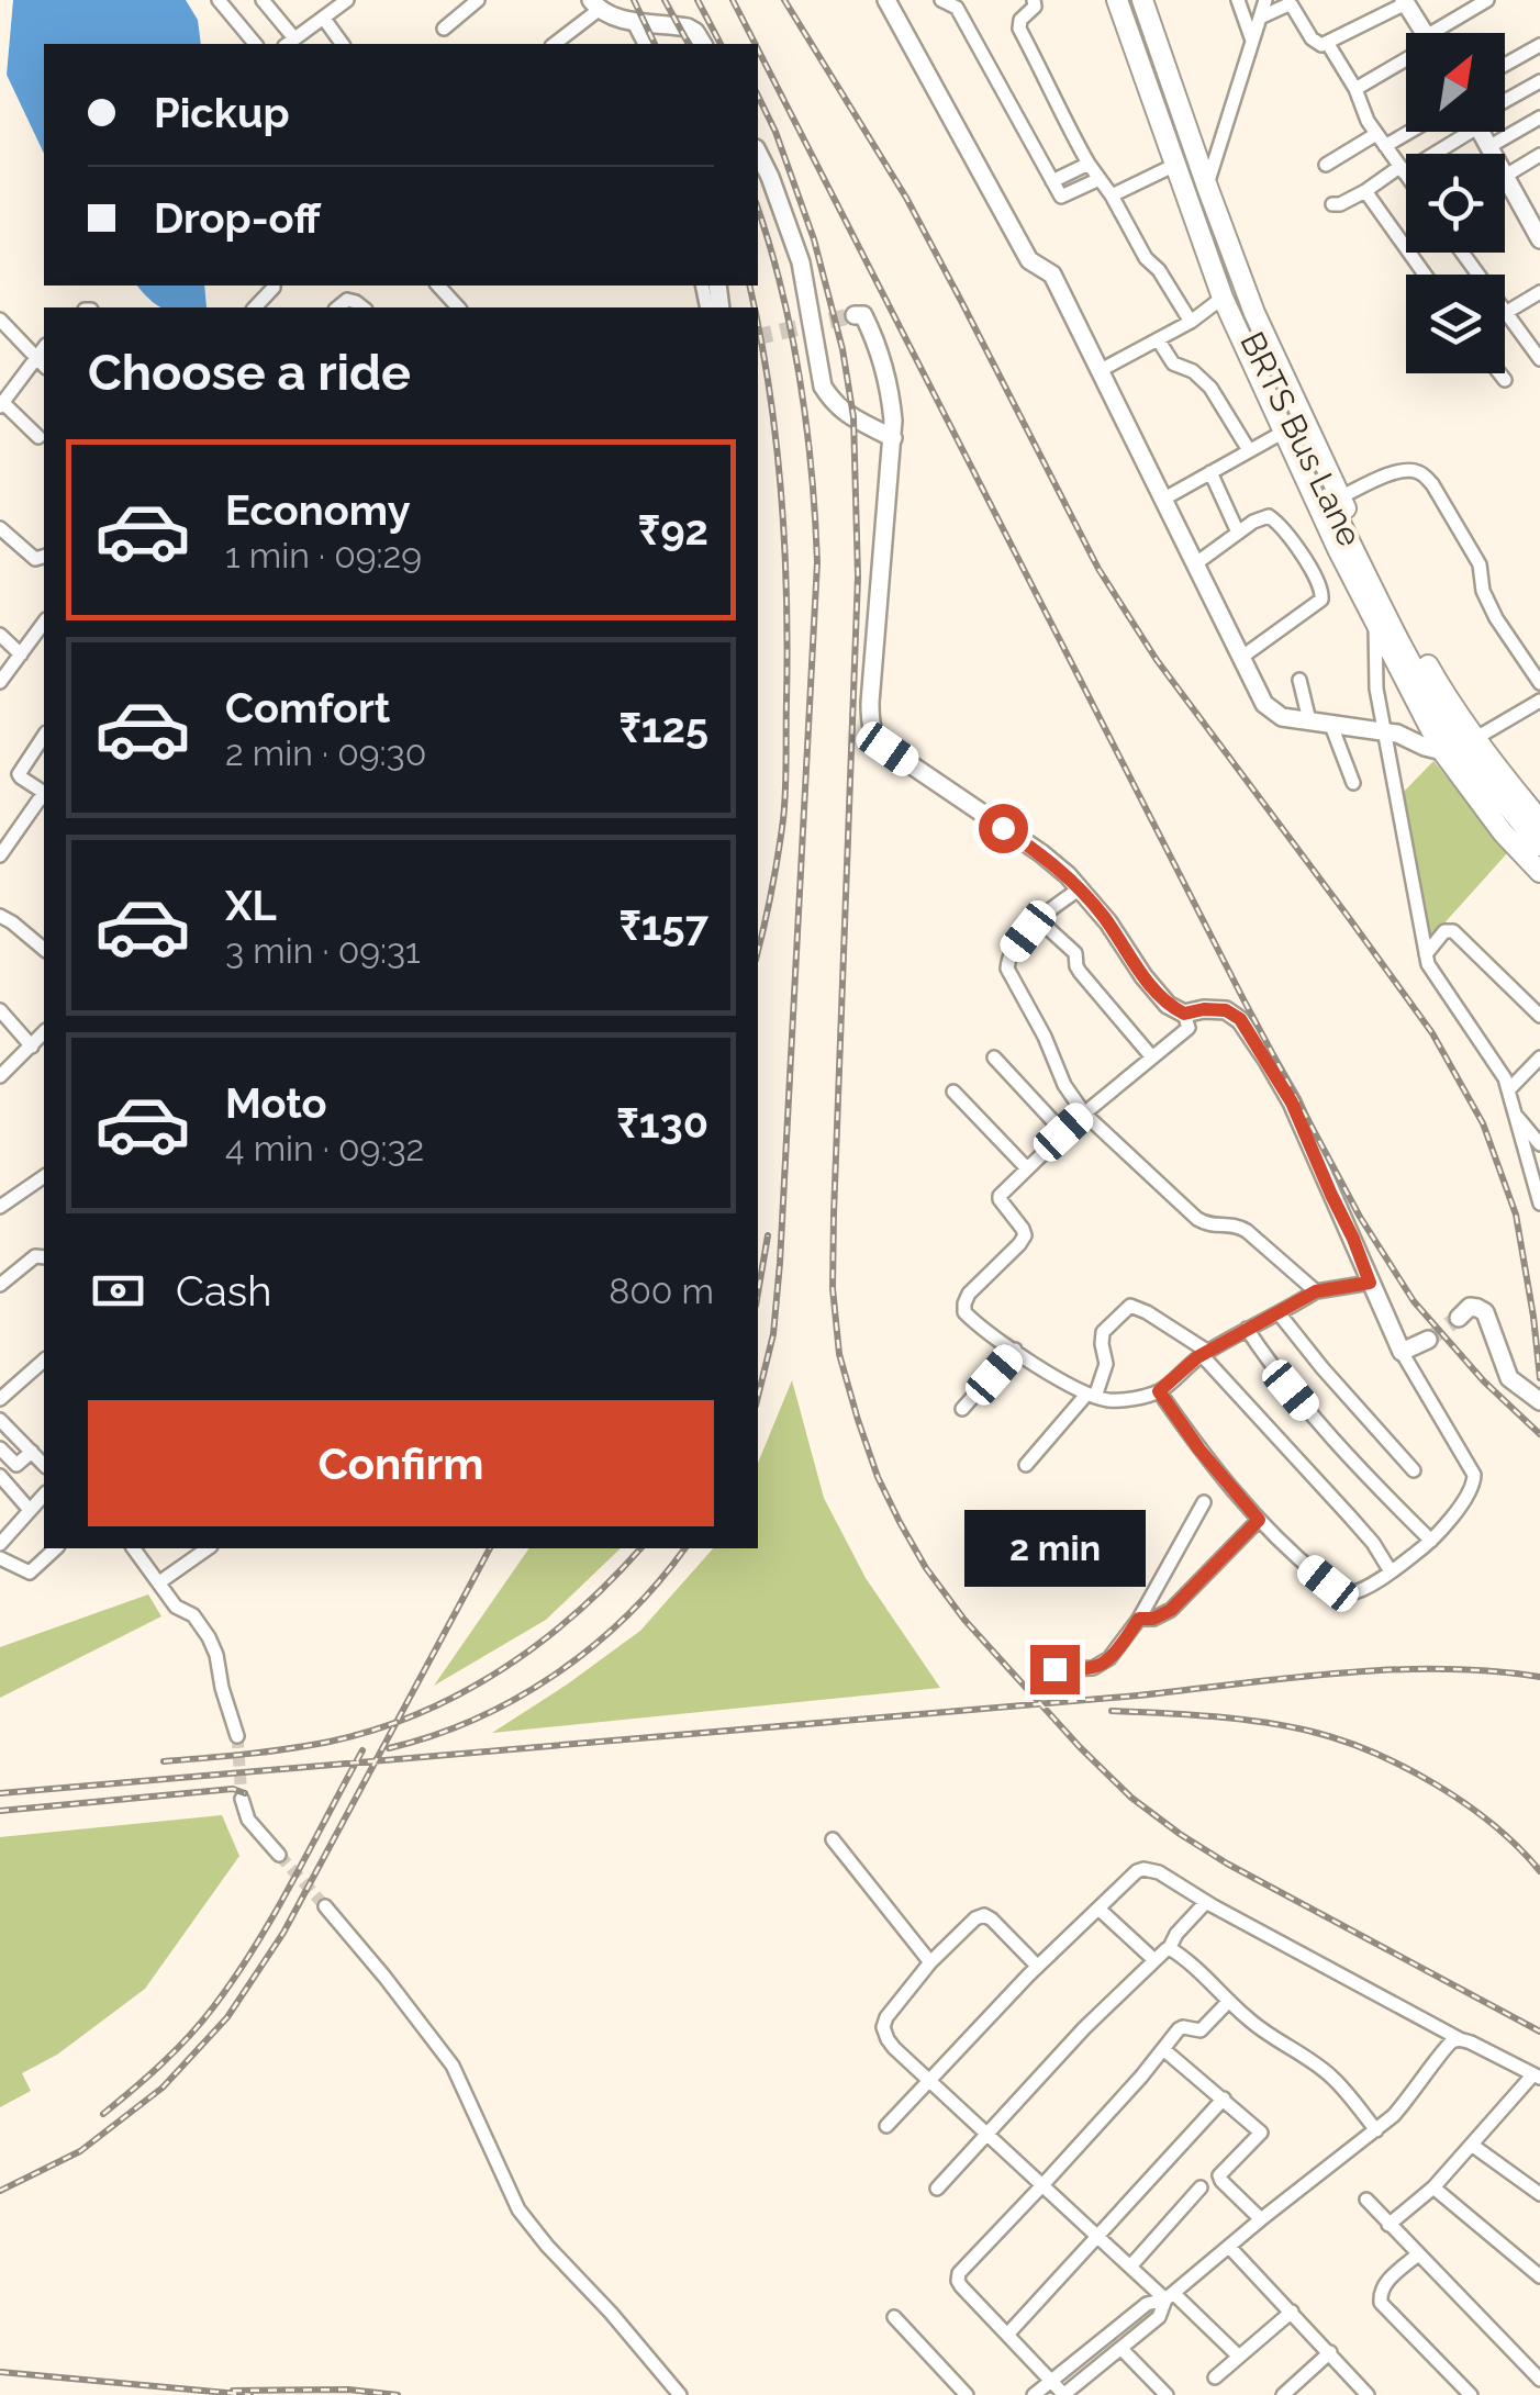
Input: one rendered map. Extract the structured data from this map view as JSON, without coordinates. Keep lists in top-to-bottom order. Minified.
{"streets":{"main road":["BRTS Bus Lane"]},"north":"top right","page":{"banner":["Pickup","Drop-off"],"heading":"Choose a ride","list":[{"name":"Economy","note":"1 min · 09:29","value":"₹92"},{"name":"Comfort","note":"2 min · 09:30","value":"₹125"},{"name":"XL","note":"3 min · 09:31","value":"₹157"},{"name":"Moto","note":"4 min · 09:32","value":"₹130"}],"pay":["Cash","800 m"],"buttons":"Confirm","bubble":"2 min"}}
